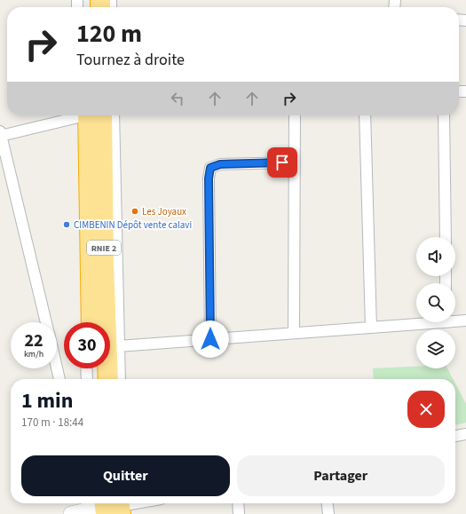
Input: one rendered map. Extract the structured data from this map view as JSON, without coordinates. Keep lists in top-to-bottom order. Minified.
{"streets":{"highway":["RNIE 2"]},"places":["Les Joyaux","CIMBENIN Dépôt vente calavi"],"page":{"turn":["120 m","Tournez à droite"],"speed":"22 km/h","limit":"30","heading":["1 min","170 m · 18:44"],"buttons":["Quitter","Partager"]}}
